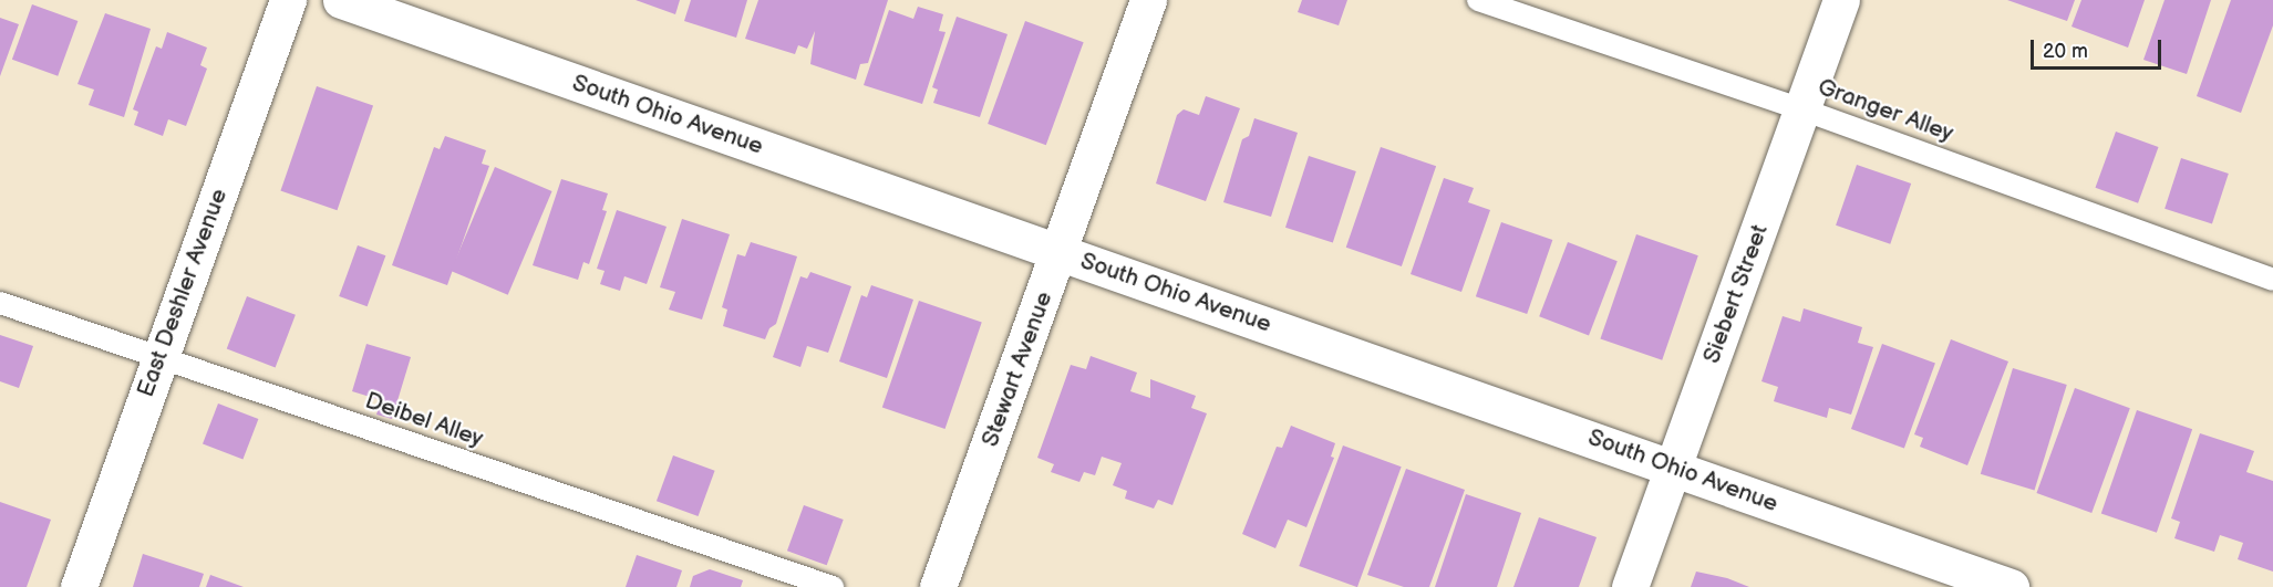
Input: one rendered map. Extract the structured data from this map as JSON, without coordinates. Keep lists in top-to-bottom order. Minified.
{"streets":{"street":["South Ohio Avenue","East Deshler Avenue","Siebert Street","Stewart Avenue"],"lane":["Granger Alley","Deibel Alley"]},"crossings":[["Granger Alley","Siebert Street"],["South Ohio Avenue","Siebert Street"],["South Ohio Avenue","Stewart Avenue"],["East Deshler Avenue","Deibel Alley"]],"scale_bar":"20 m"}
